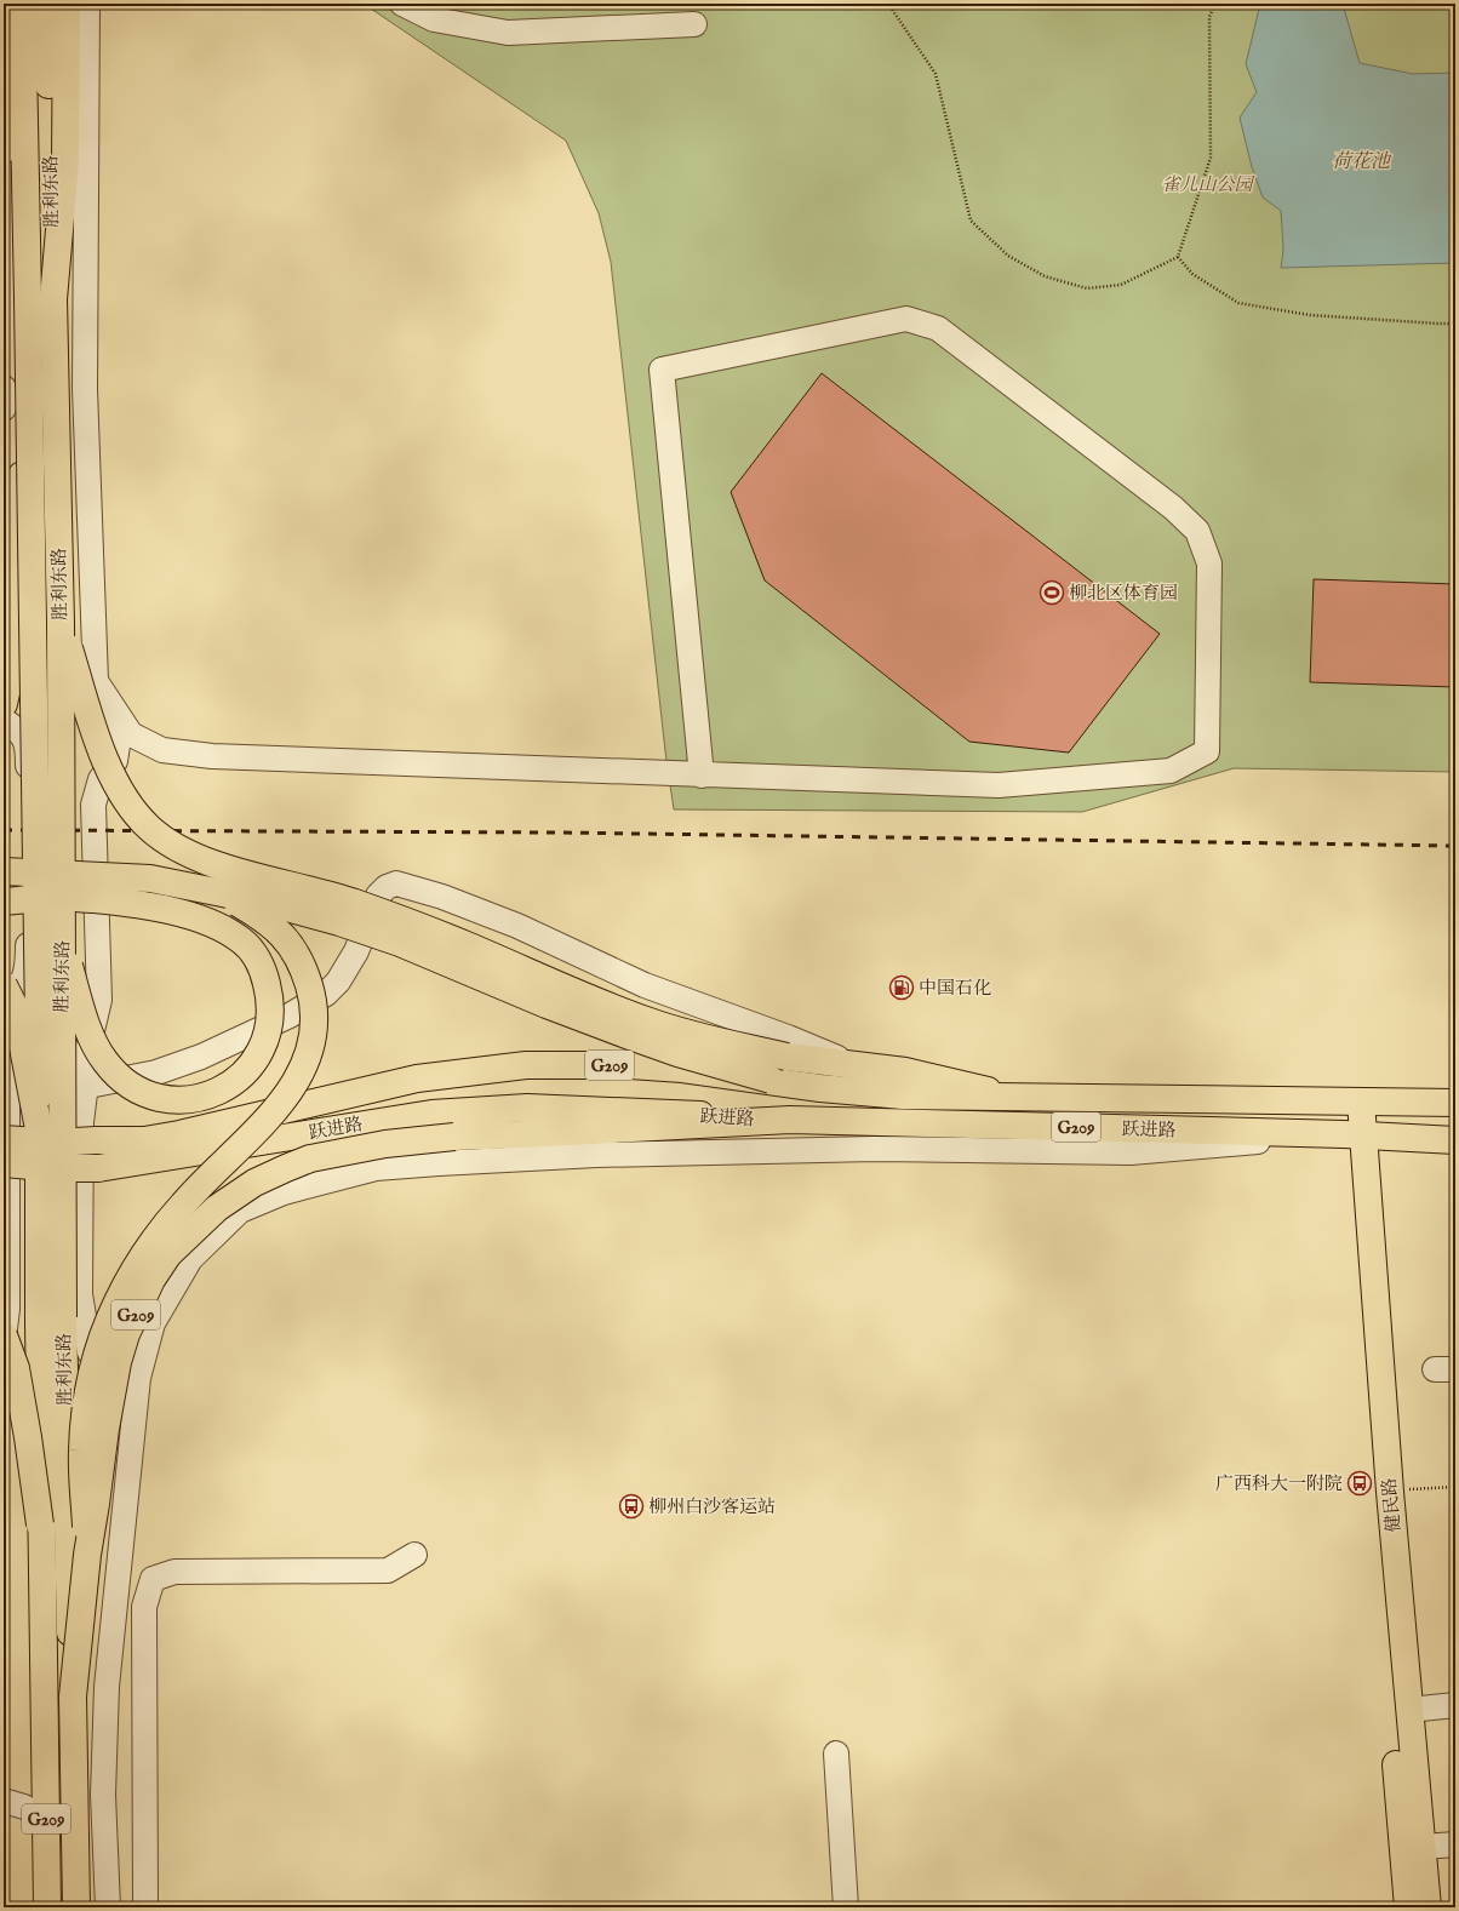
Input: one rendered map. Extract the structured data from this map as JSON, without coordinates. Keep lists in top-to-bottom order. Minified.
{"streets":{"main road":["胜利东路","G209","跃进路","健民路"]},"crossings":[["胜利东路","G209"],["G209","跃进路"],["跃进路","健民路"]],"water":["荷花池"],"parks":["雀儿山公园"],"places":{"sports":["柳北区体育园"],"fuel station":["中国石化"],"bus stop":["广西科大一附院","柳州白沙客运站"]}}
